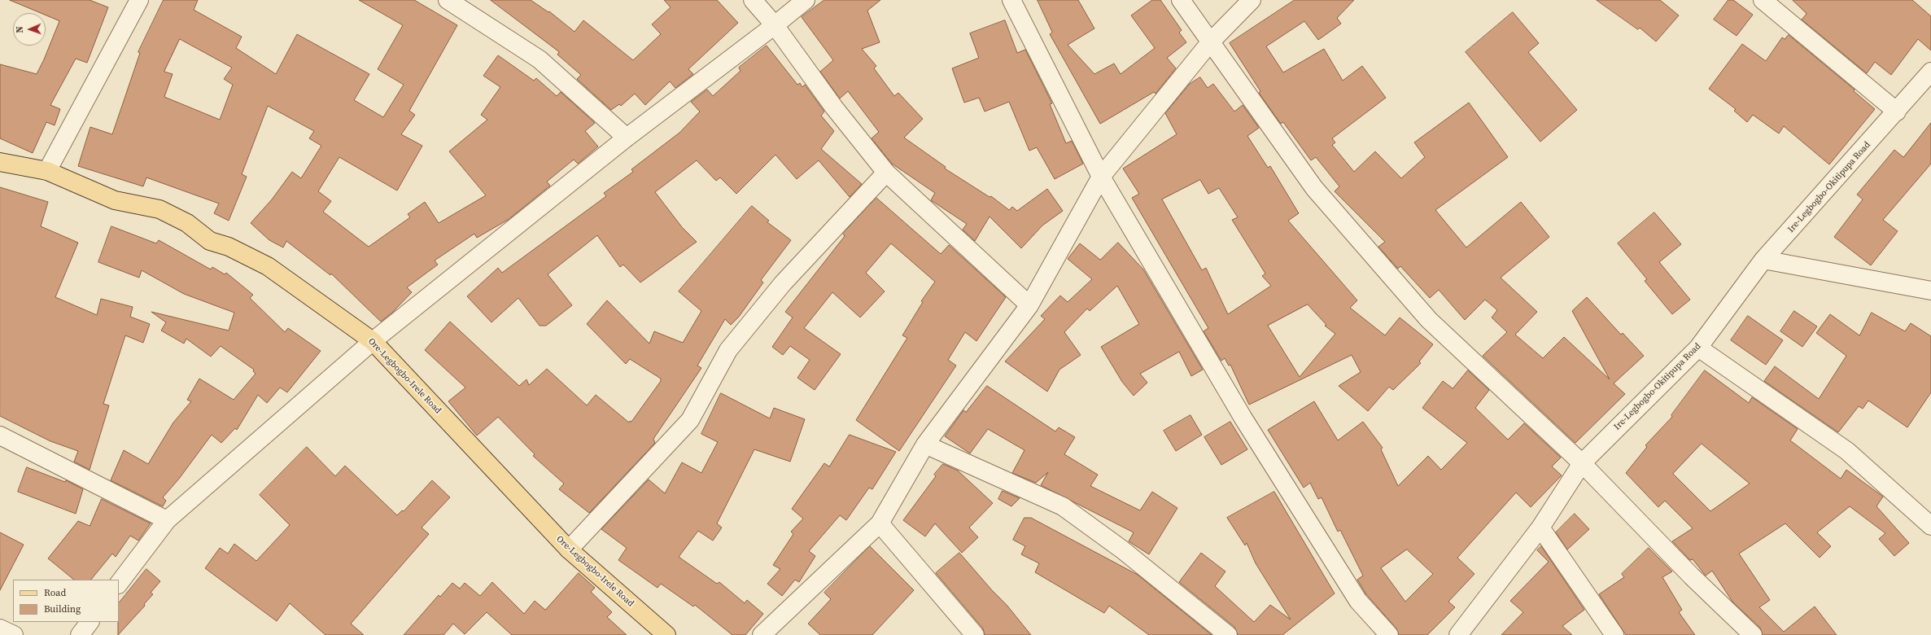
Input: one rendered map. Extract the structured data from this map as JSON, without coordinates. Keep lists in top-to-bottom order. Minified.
{"streets":{"main road":["Ore-Legbogbo-Irele Road"],"street":["Ire-Legbogbo-Okitipupa Road"]},"legend":["Road","Building"],"north":"left"}
